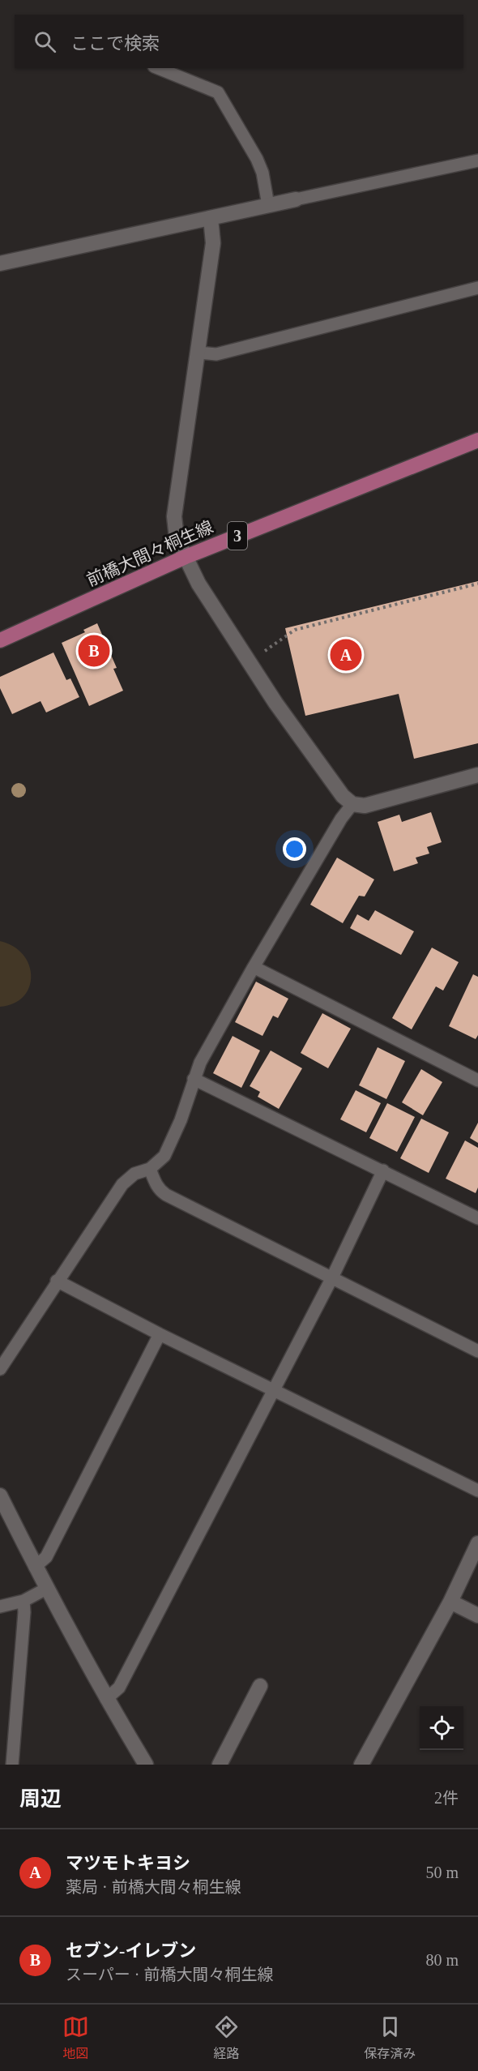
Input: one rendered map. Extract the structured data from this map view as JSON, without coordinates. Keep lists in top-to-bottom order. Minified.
{"streets":{"main road":["3","前橋大間々桐生線"]},"page":{"search":"ここで検索","pins":["B","A"],"heading":["周辺","2件"],"list":[{"mark":"A","name":"マツモトキヨシ","note":"薬局 · 前橋大間々桐生線","value":"50 m"},{"mark":"B","name":"セブン-イレブン","note":"スーパー · 前橋大間々桐生線","value":"80 m"}],"nav":["地図","経路","保存済み"]}}
